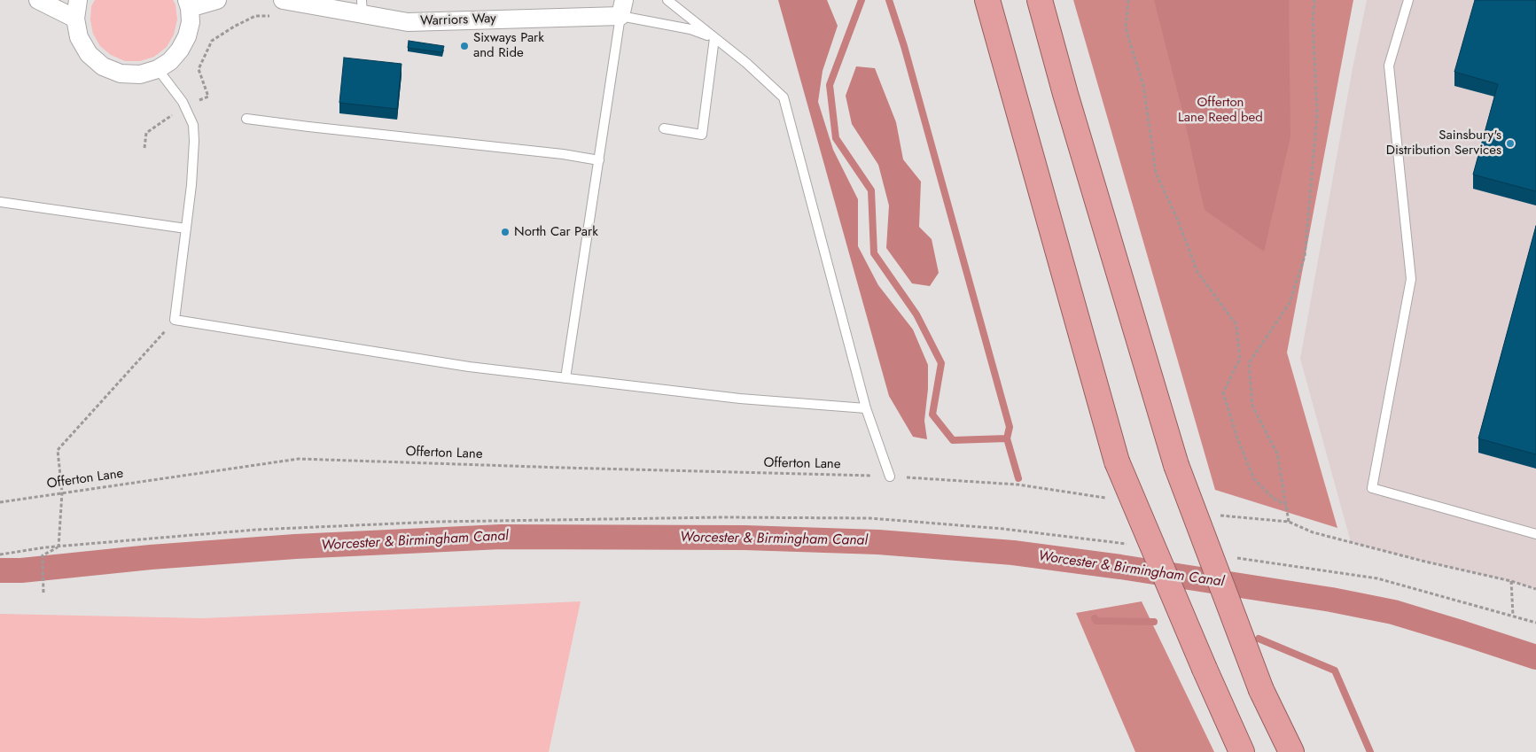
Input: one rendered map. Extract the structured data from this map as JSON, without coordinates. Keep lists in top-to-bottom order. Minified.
{"streets":{"street":["Warriors Way"],"path":["Offerton Lane"]},"water":["Worcester & Birmingham Canal"],"parks":["Offerton Lane Reed bed"],"places":["Sixways Park and Ride","Sainsbury's Distribution Services","North Car Park"]}
